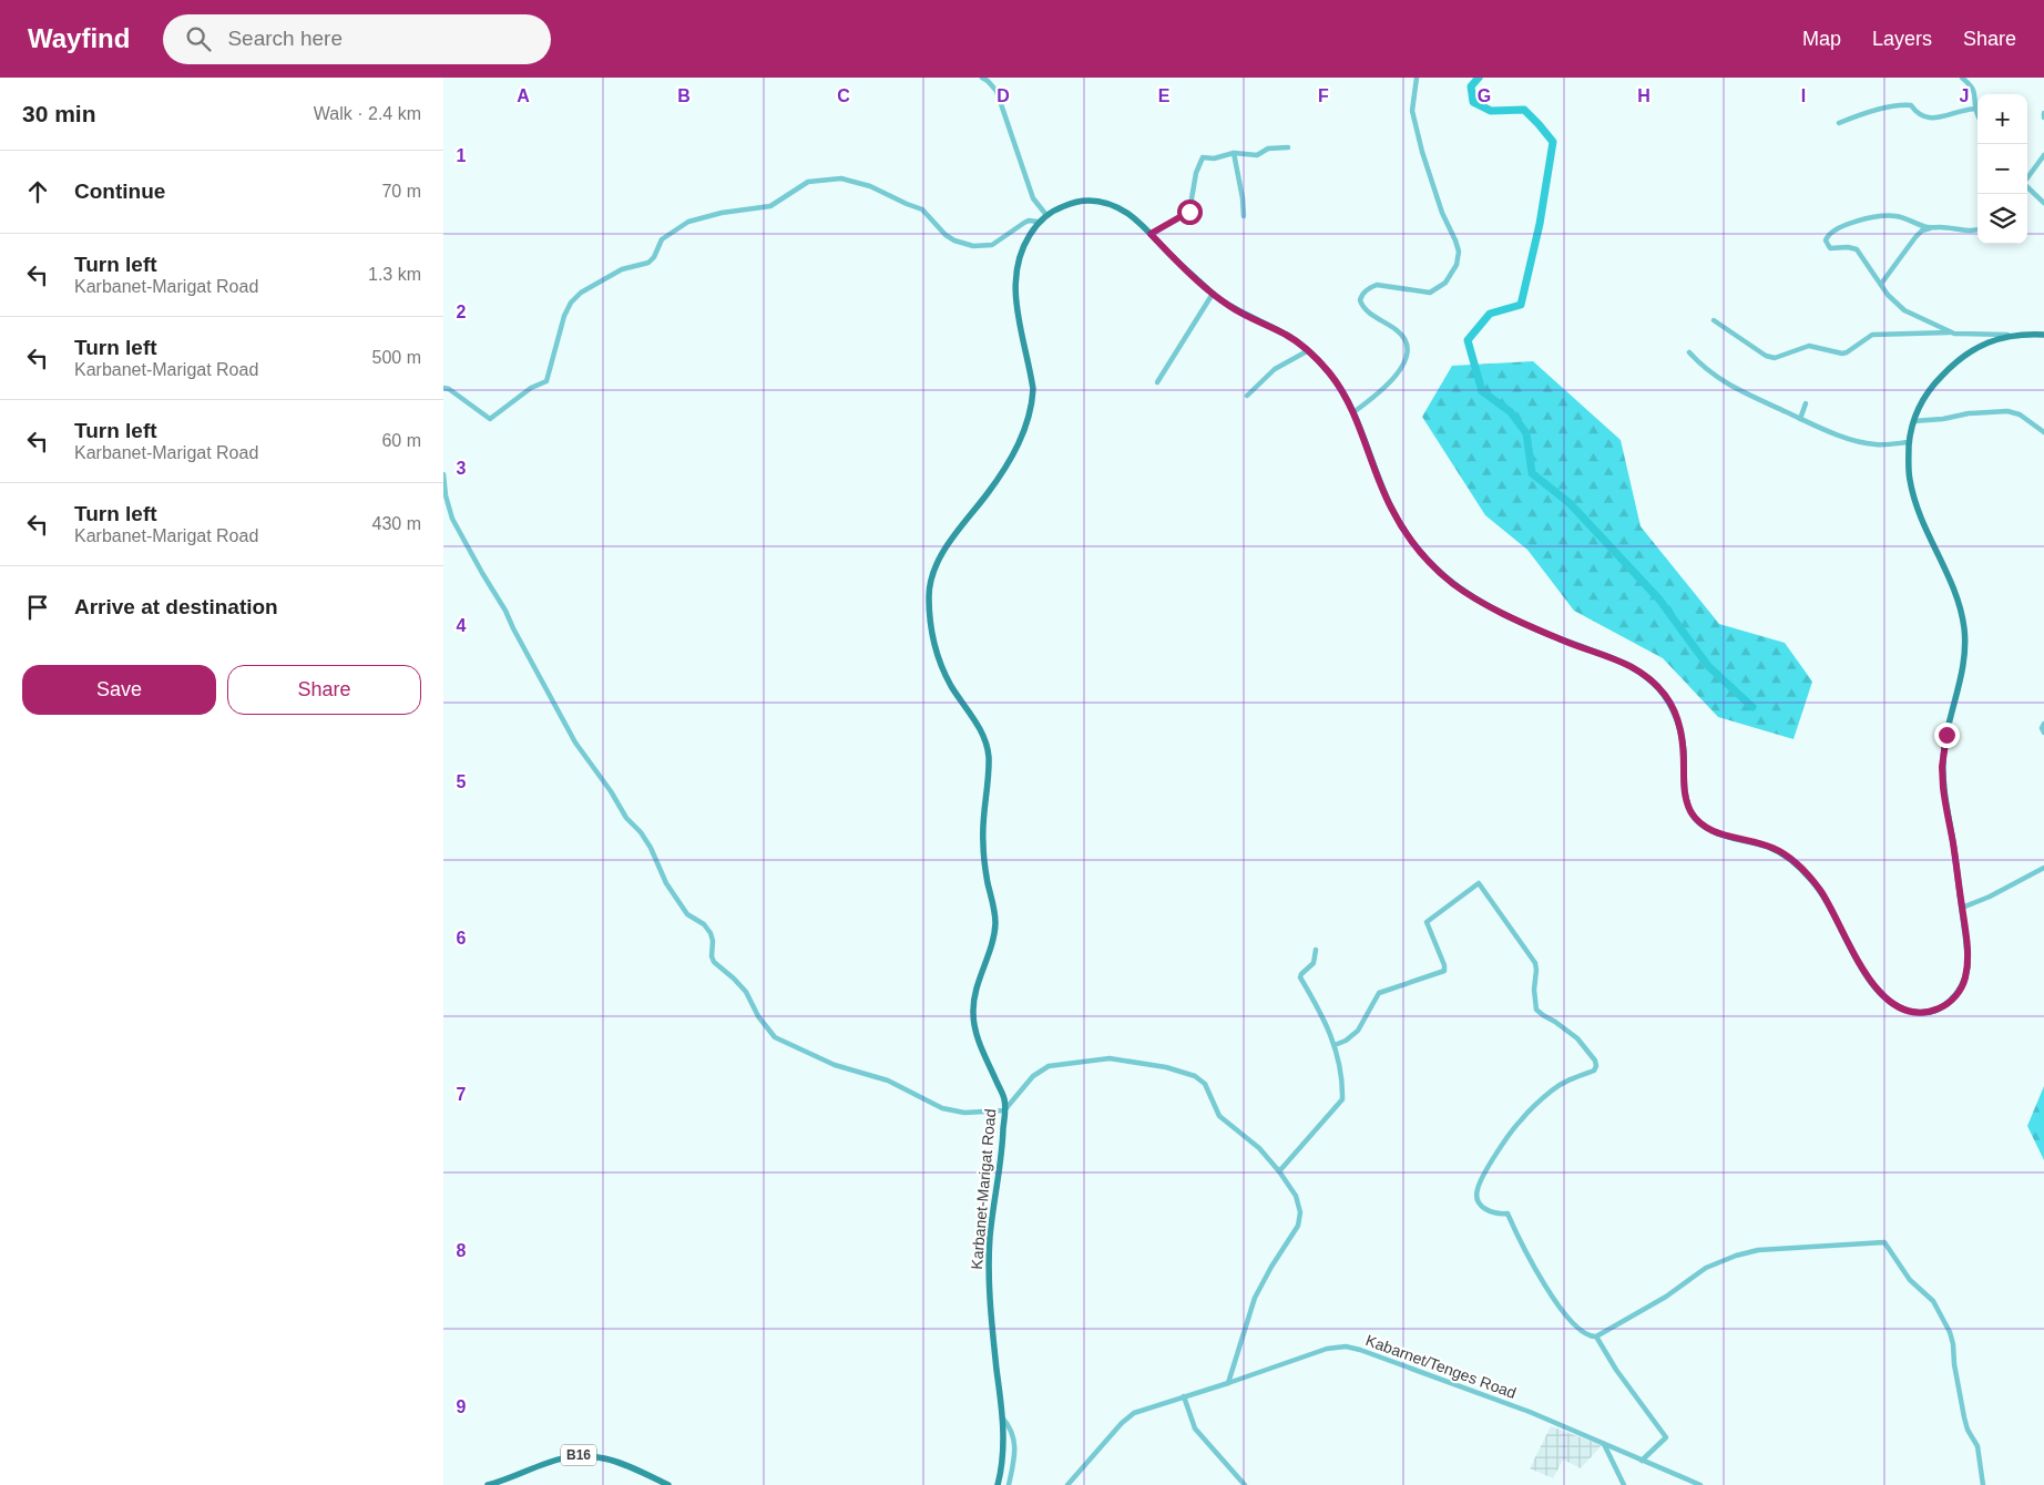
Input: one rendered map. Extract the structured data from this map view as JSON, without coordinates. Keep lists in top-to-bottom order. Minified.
{"streets":{"main road":["Karbanet-Marigat Road","B16"],"street":["Kabarnet/Tenges Road"]},"page":{"header":"Wayfind","search":"Search here","nav":["Map","Layers","Share"],"heading":["30 min","Walk · 2.4 km"],"map_buttons":["+","−"],"list":[["Continue","70 m"],["Turn left","Karbanet-Marigat Road","1.3 km"],["Turn left","Karbanet-Marigat Road","500 m"],["Turn left","Karbanet-Marigat Road","60 m"],["Turn left","Karbanet-Marigat Road","430 m"],"Arrive at destination"],"buttons":["Save","Share"]},"grid":{"columns":["A","B","C","D","E","F","G","H","I","J"],"rows":["1","2","3","4","5","6","7","8","9"]}}
